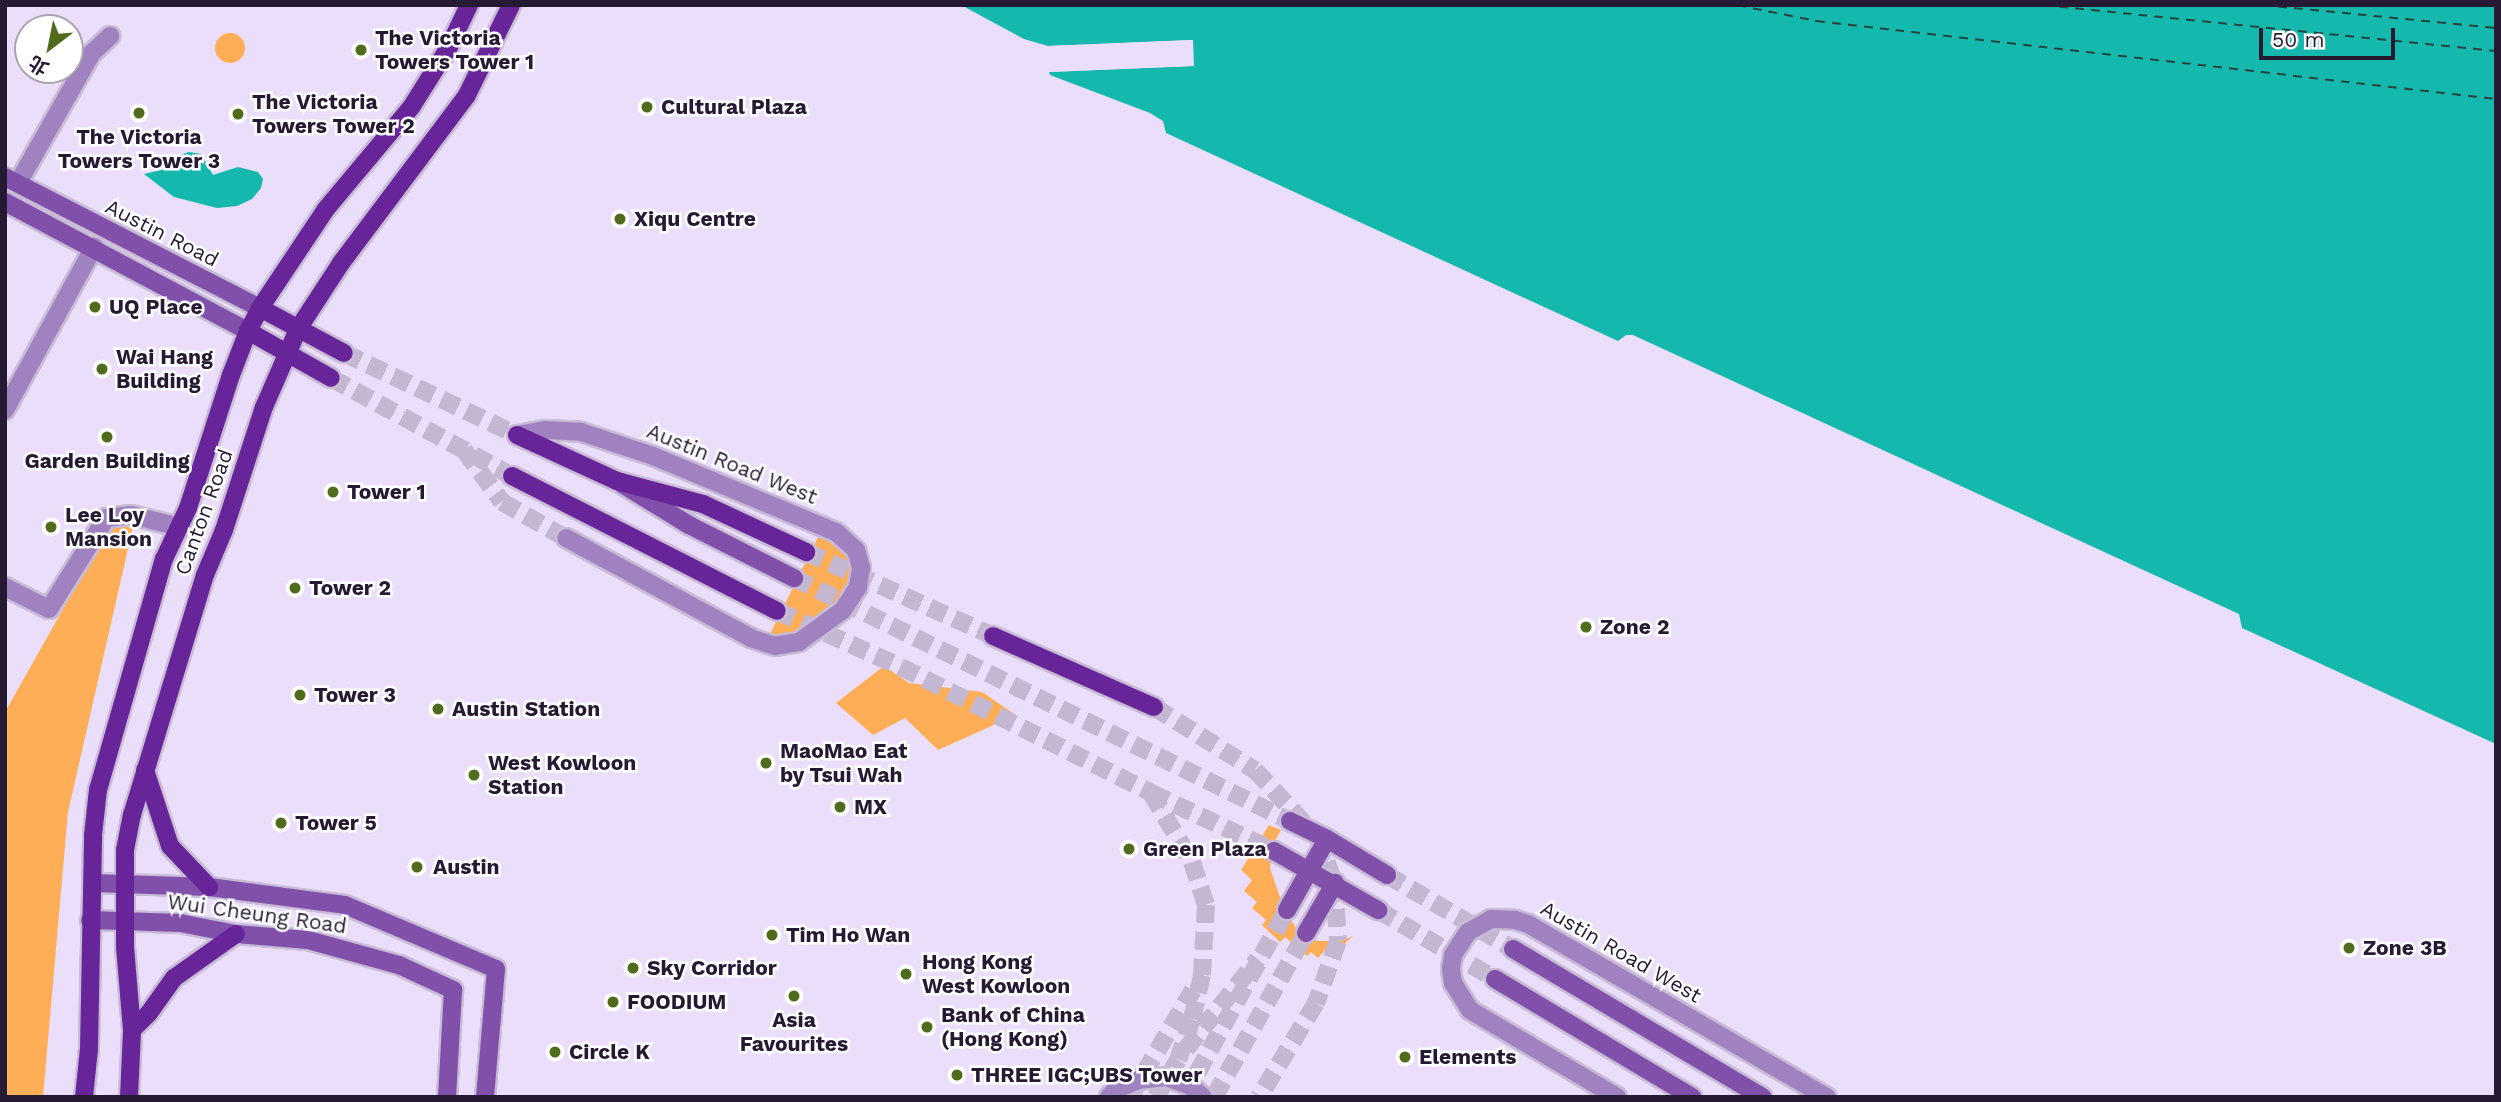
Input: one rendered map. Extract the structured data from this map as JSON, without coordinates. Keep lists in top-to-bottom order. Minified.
{"streets":{"main road":["Austin Road","Austin Road West","Canton Road","Wui Cheung Road"]},"crossings":[["Austin Road","Canton Road"],["Canton Road","Wui Cheung Road"]],"places":["The Victoria Towers Tower 1","Cultural Plaza","The Victoria Towers Tower 3","The Victoria Towers Tower 2","Xiqu Centre","UQ Place","Wai Hang Building","Garden Building","Tower 1","Lee Loy Mansion","Tower 2","Zone 2","Tower 3","Austin Station","MaoMao Eat by Tsui Wah","West Kowloon Station","MX","Tower 5","Green Plaza","Austin","Tim Ho Wan","Zone 3B","Sky Corridor","Hong Kong West Kowloon","Asia Favourites","FOODIUM","Bank of China (Hong Kong)","Circle K","Elements","THREE IGC;UBS Tower"],"scale_bar":"50 m","north":"bottom left"}
